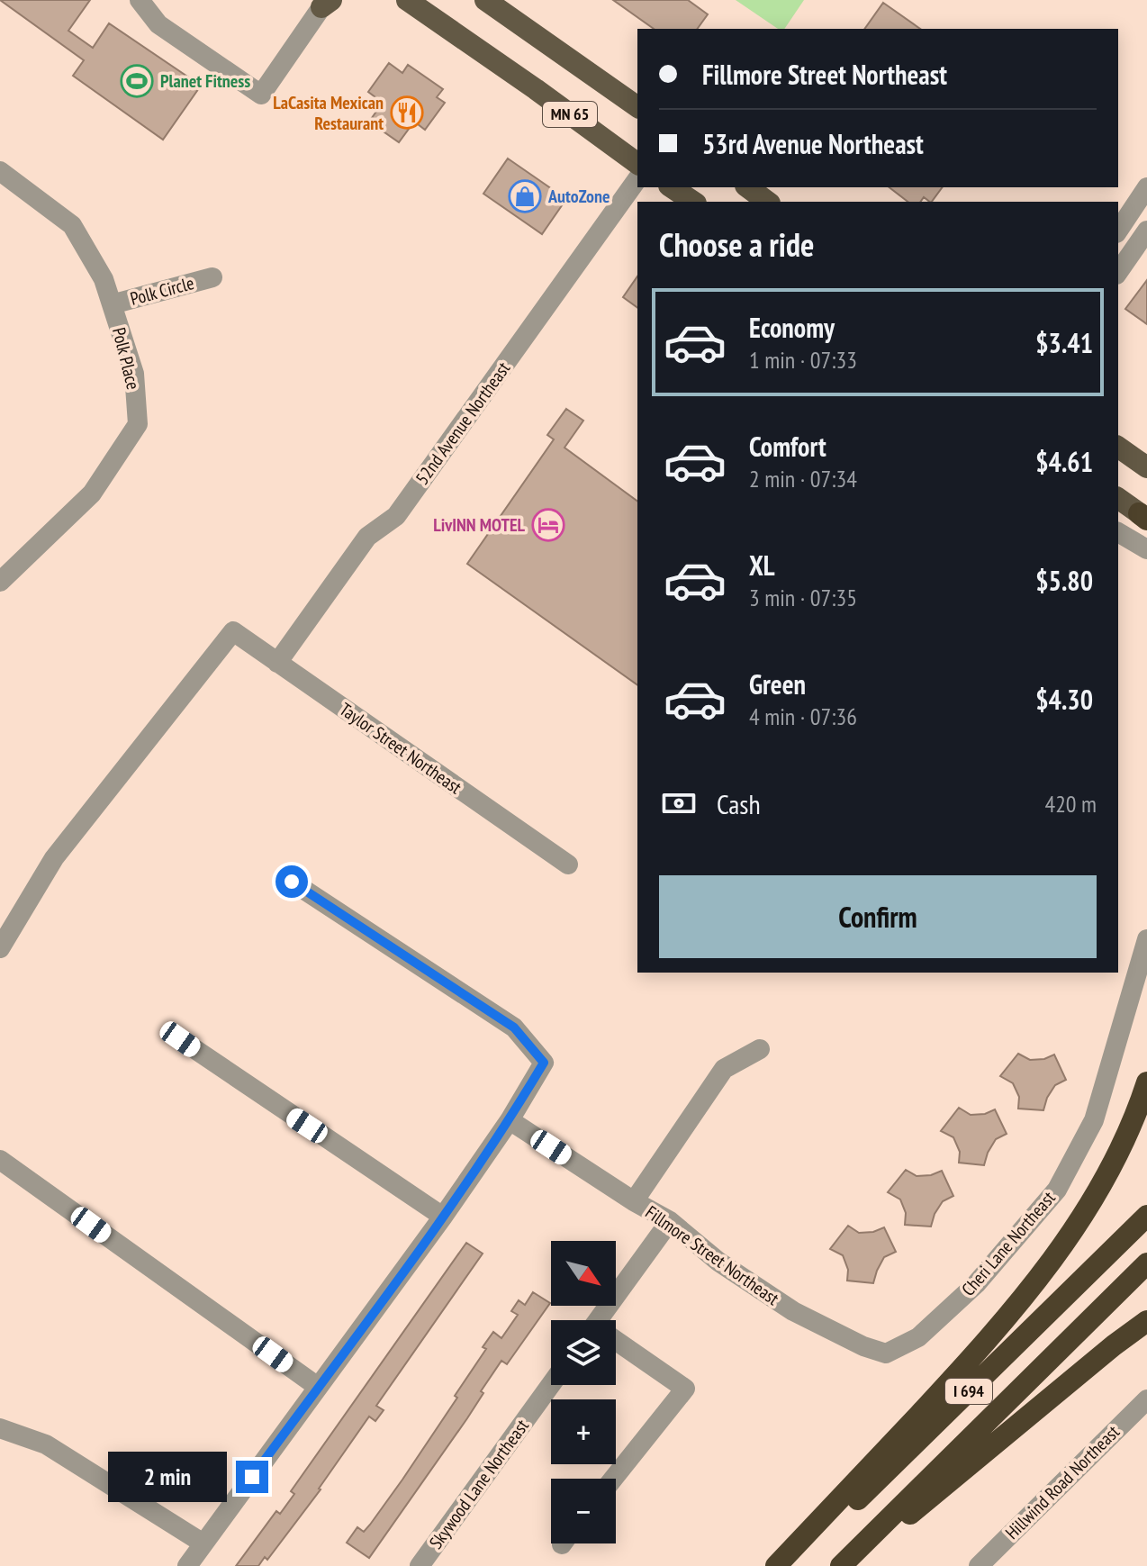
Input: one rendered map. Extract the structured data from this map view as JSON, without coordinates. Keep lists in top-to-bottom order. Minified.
{"streets":{"highway":["I 694"],"main road":["MN 65"],"street":["Polk Circle","Polk Place","52nd Avenue Northeast","Taylor Street Northeast","Cheri Lane Northeast","Fillmore Street Northeast","Hillwind Road Northeast","Skywood Lane Northeast"]},"crossings":[["Polk Circle","Polk Place"],["52nd Avenue Northeast","Taylor Street Northeast"],["Cheri Lane Northeast","Fillmore Street Northeast"]],"places":{"sports":["Planet Fitness"],"restaurant":["LaCasita Mexican Restaurant"],"shop":["AutoZone"],"hotel":["LivINN MOTEL"]},"north":"bottom right","page":{"banner":["Fillmore Street Northeast","53rd Avenue Northeast"],"heading":"Choose a ride","list":[{"name":"Economy","note":"1 min · 07:33","value":"$3.41"},{"name":"Comfort","note":"2 min · 07:34","value":"$4.61"},{"name":"XL","note":"3 min · 07:35","value":"$5.80"},{"name":"Green","note":"4 min · 07:36","value":"$4.30"}],"pay":["Cash","420 m"],"buttons":"Confirm","map_buttons":["+","−"],"bubble":"2 min"}}
